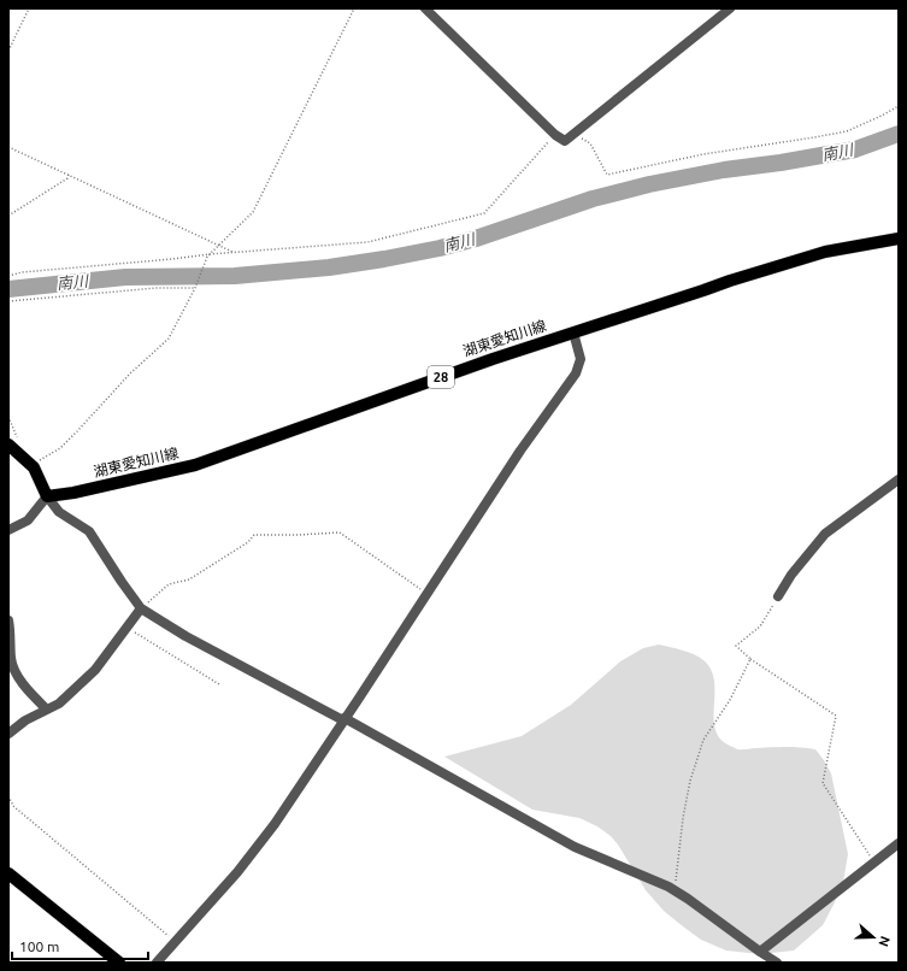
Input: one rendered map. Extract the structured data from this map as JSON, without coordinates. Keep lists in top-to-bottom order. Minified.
{"streets":{"main road":["湖東愛知川線","28"]},"water":["南川"],"scale_bar":"100 m","north":"right"}
